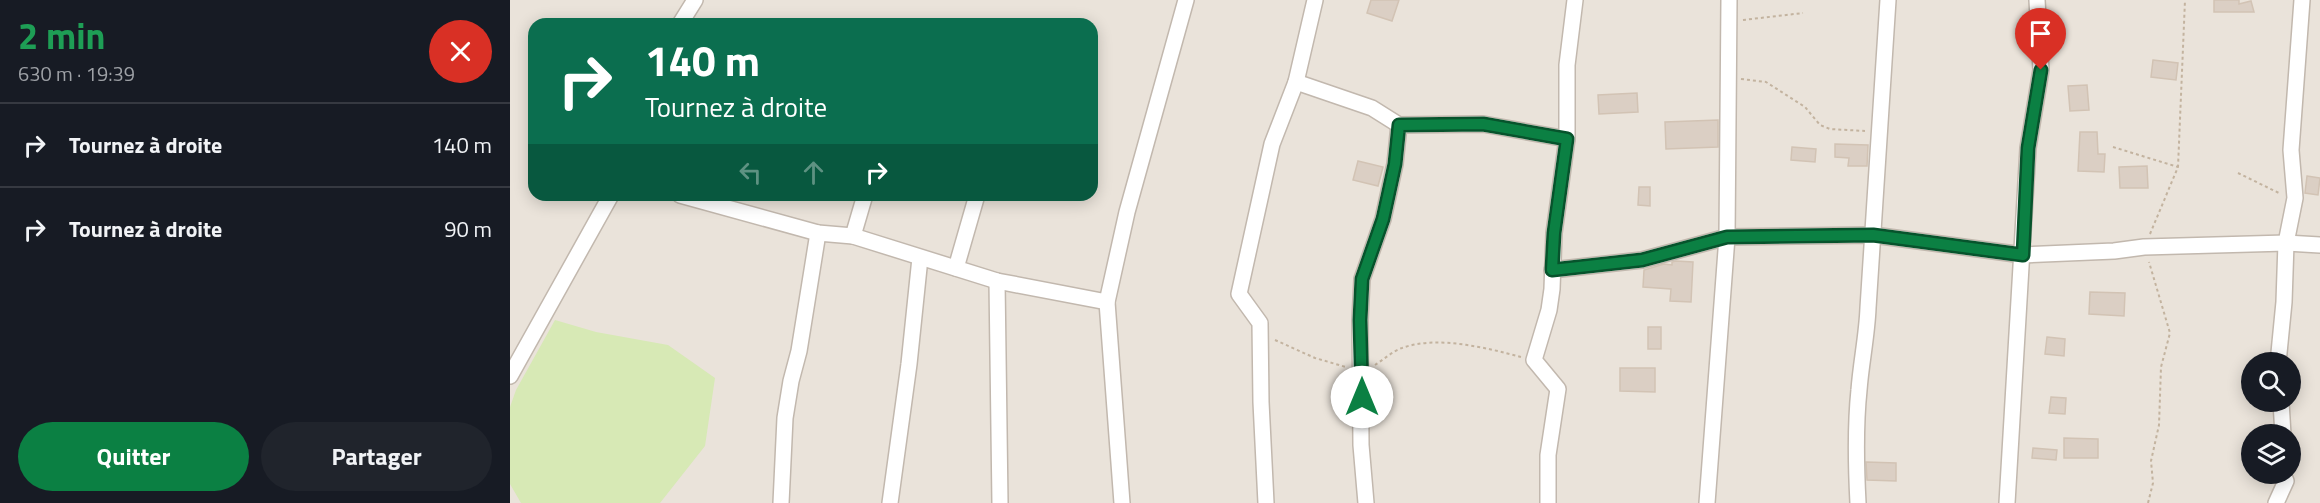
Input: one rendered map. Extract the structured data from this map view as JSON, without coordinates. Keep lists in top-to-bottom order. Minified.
{"page":{"heading":["2 min","630 m · 19:39"],"turn":["140 m","Tournez à droite"],"list":[{"name":"Tournez à droite","value":"140 m"},{"name":"Tournez à droite","value":"90 m"}],"buttons":["Quitter","Partager"]}}
